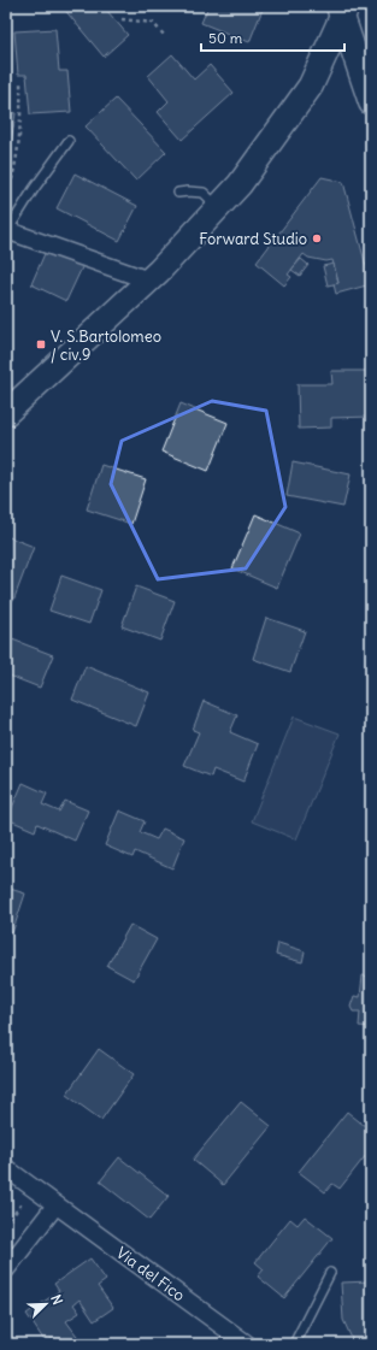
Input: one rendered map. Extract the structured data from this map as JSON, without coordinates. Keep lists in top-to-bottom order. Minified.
{"streets":{"street":["Via del Fico"]},"places":{"other":["Forward Studio"],"transit":["V. S.Bartolomeo / civ.9"]},"scale_bar":"50 m","north":"top right"}
